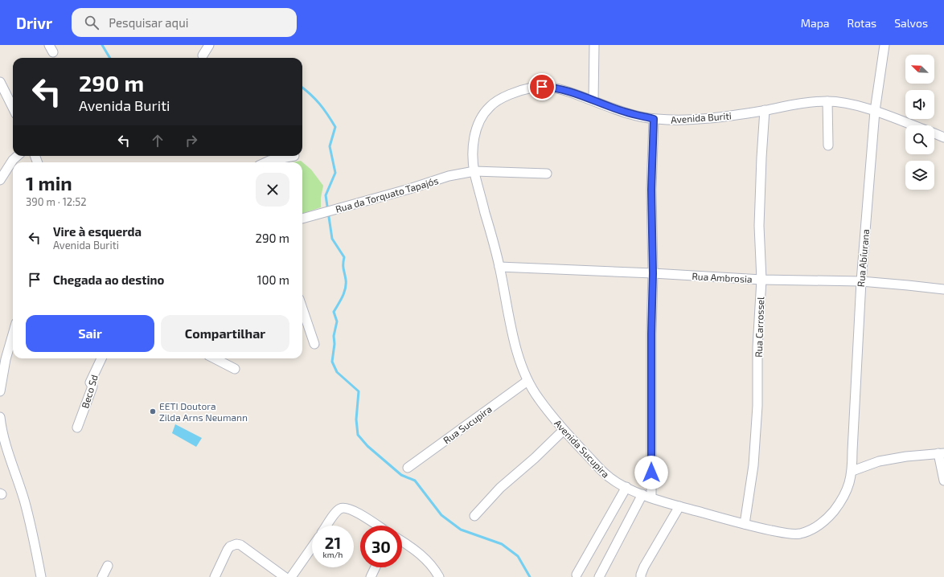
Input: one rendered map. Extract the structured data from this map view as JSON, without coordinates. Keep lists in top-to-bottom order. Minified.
{"streets":{"street":["Avenida Buriti","Rua da Torquato Tapajós","Rua Abíurana","Rua Ambrosia","Rua Carrossel","Beco Sd","Rua Sucupira","Avenida Sucupira"]},"crossings":[["Avenida Buriti","Rua da Torquato Tapajós"],["Avenida Buriti","Rua Abíurana"],["Avenida Buriti","Rua Carrossel"],["Avenida Buriti","Avenida Sucupira"],["Rua da Torquato Tapajós","Avenida Sucupira"],["Rua Abíurana","Rua Ambrosia"],["Rua Abíurana","Avenida Sucupira"],["Rua Ambrosia","Rua Carrossel"],["Rua Ambrosia","Avenida Sucupira"],["Rua Carrossel","Avenida Sucupira"],["Rua Sucupira","Avenida Sucupira"]],"places":["EETI Doutora Zilda Arns Neumann"],"north":"top left","page":{"header":"Drivr","search":"Pesquisar aqui","nav":["Mapa","Rotas","Salvos"],"turn":["290 m","Avenida Buriti"],"heading":["1 min","390 m · 12:52"],"list":[{"name":"Vire à esquerda","note":"Avenida Buriti","value":"290 m"},{"name":"Chegada ao destino","value":"100 m"}],"buttons":["Sair","Compartilhar"],"speed":"21 km/h","limit":"30"}}
